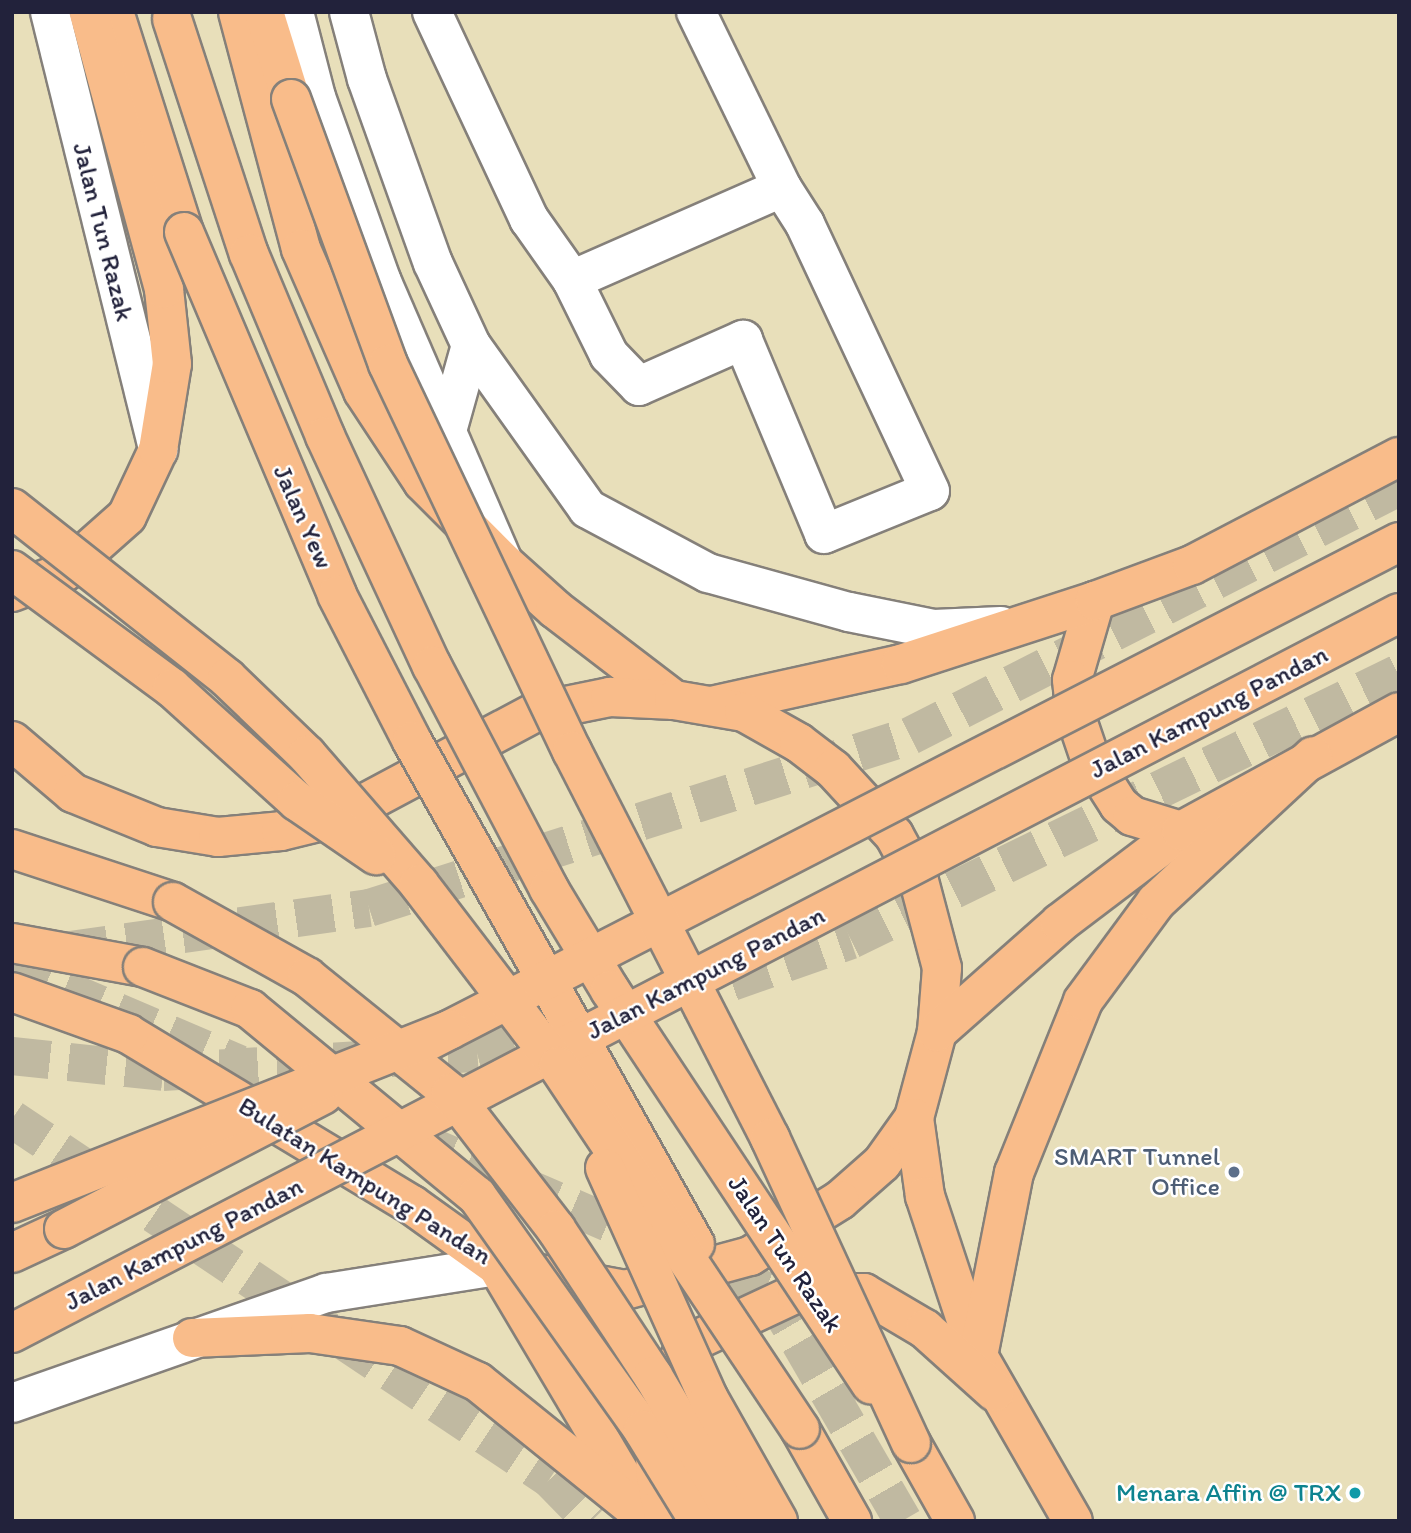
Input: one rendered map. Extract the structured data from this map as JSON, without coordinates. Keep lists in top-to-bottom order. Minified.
{"streets":{"main road":["Jalan Tun Razak","Jalan Yew","Jalan Kampung Pandan","Bulatan Kampung Pandan"]},"crossings":[["Jalan Tun Razak","Jalan Yew"]],"places":["SMART Tunnel Office","Menara Affin @ TRX"]}
